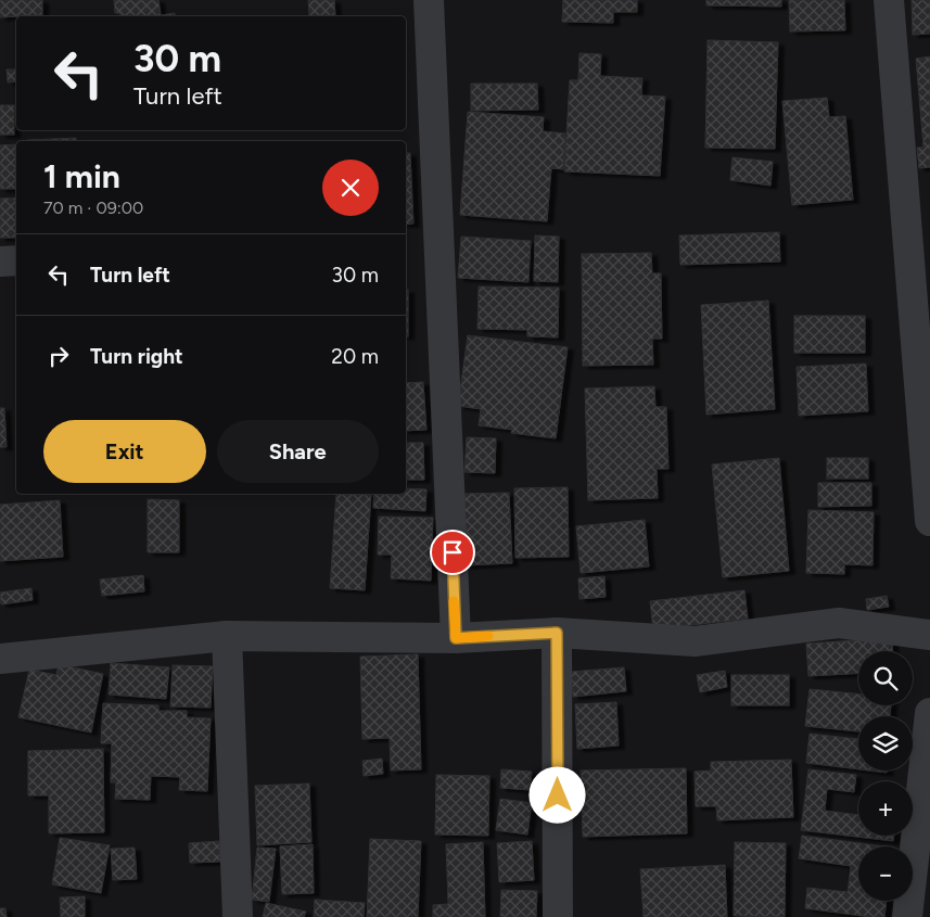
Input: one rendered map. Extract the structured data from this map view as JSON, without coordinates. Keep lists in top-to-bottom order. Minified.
{"page":{"turn":["30 m","Turn left"],"heading":["1 min","70 m · 09:00"],"list":[{"name":"Turn left","value":"30 m"},{"name":"Turn right","value":"20 m"}],"buttons":["Exit","Share"],"map_buttons":["+","−"]}}
